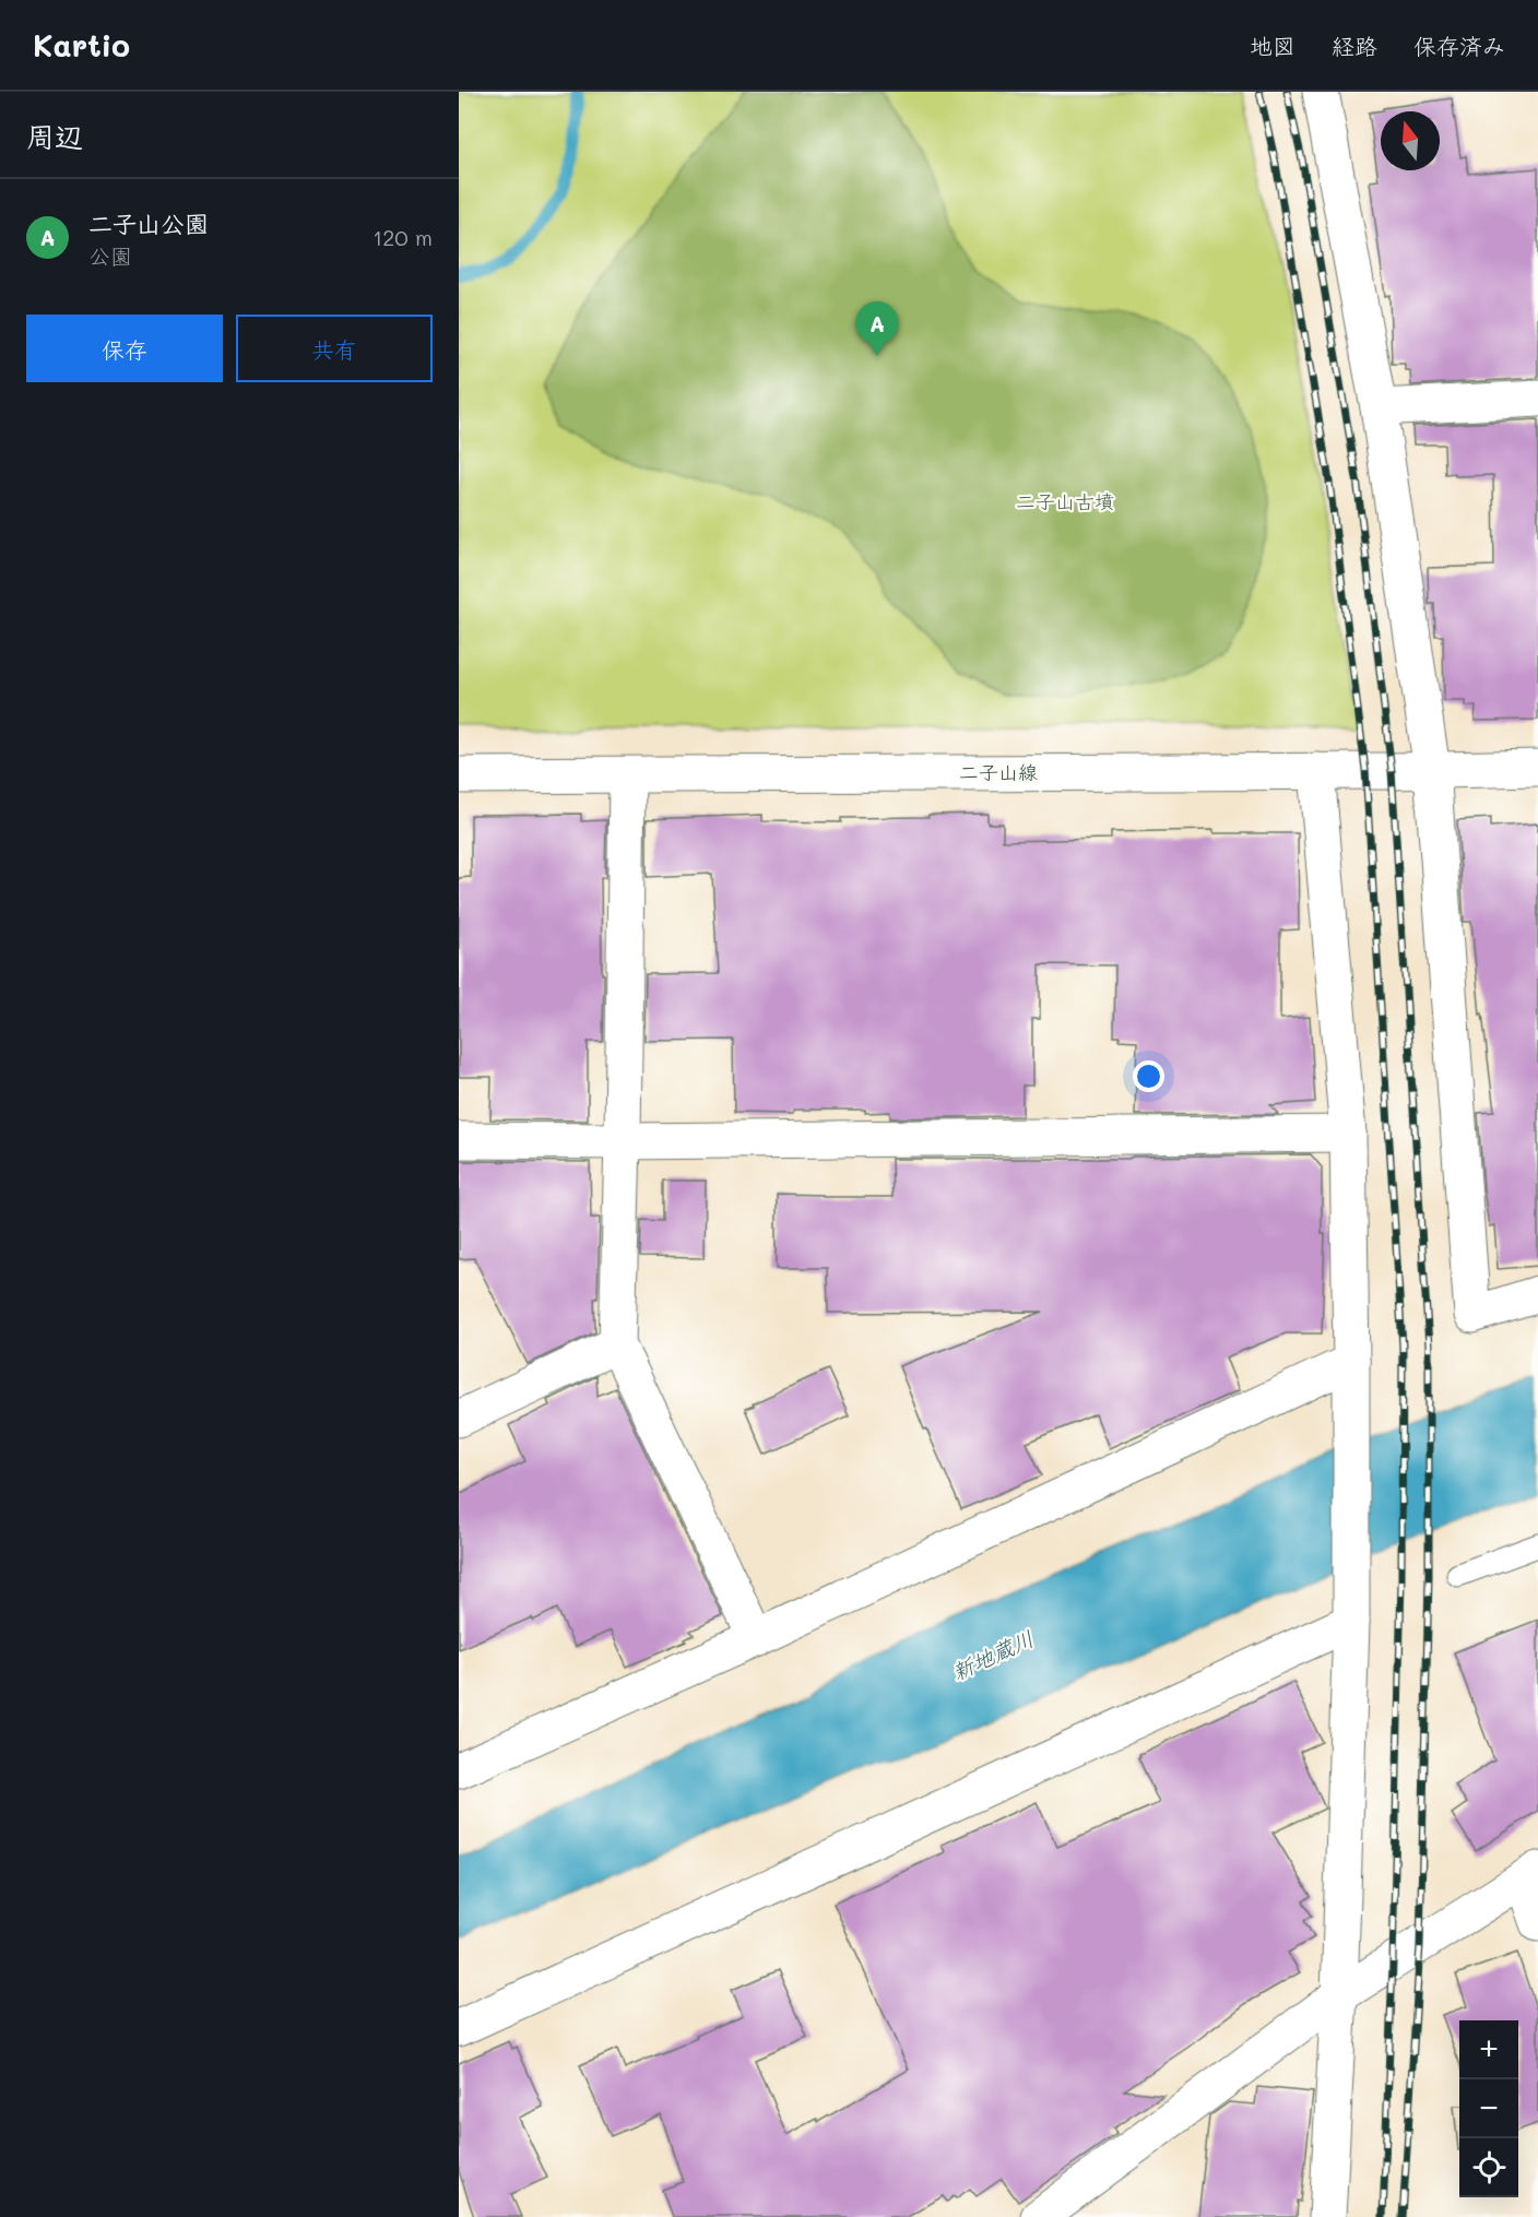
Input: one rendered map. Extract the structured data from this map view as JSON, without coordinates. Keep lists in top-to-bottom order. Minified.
{"streets":{"street":["二子山線"]},"water":["新地蔵川"],"parks":["二子山古墳"],"north":"top","page":{"header":"Kartio","nav":["地図","経路","保存済み"],"heading":"周辺","list":[{"mark":"A","name":"二子山公園","note":"公園","value":"120 m"}],"buttons":["保存","共有"],"pins":"A","map_buttons":["+","−"]}}
